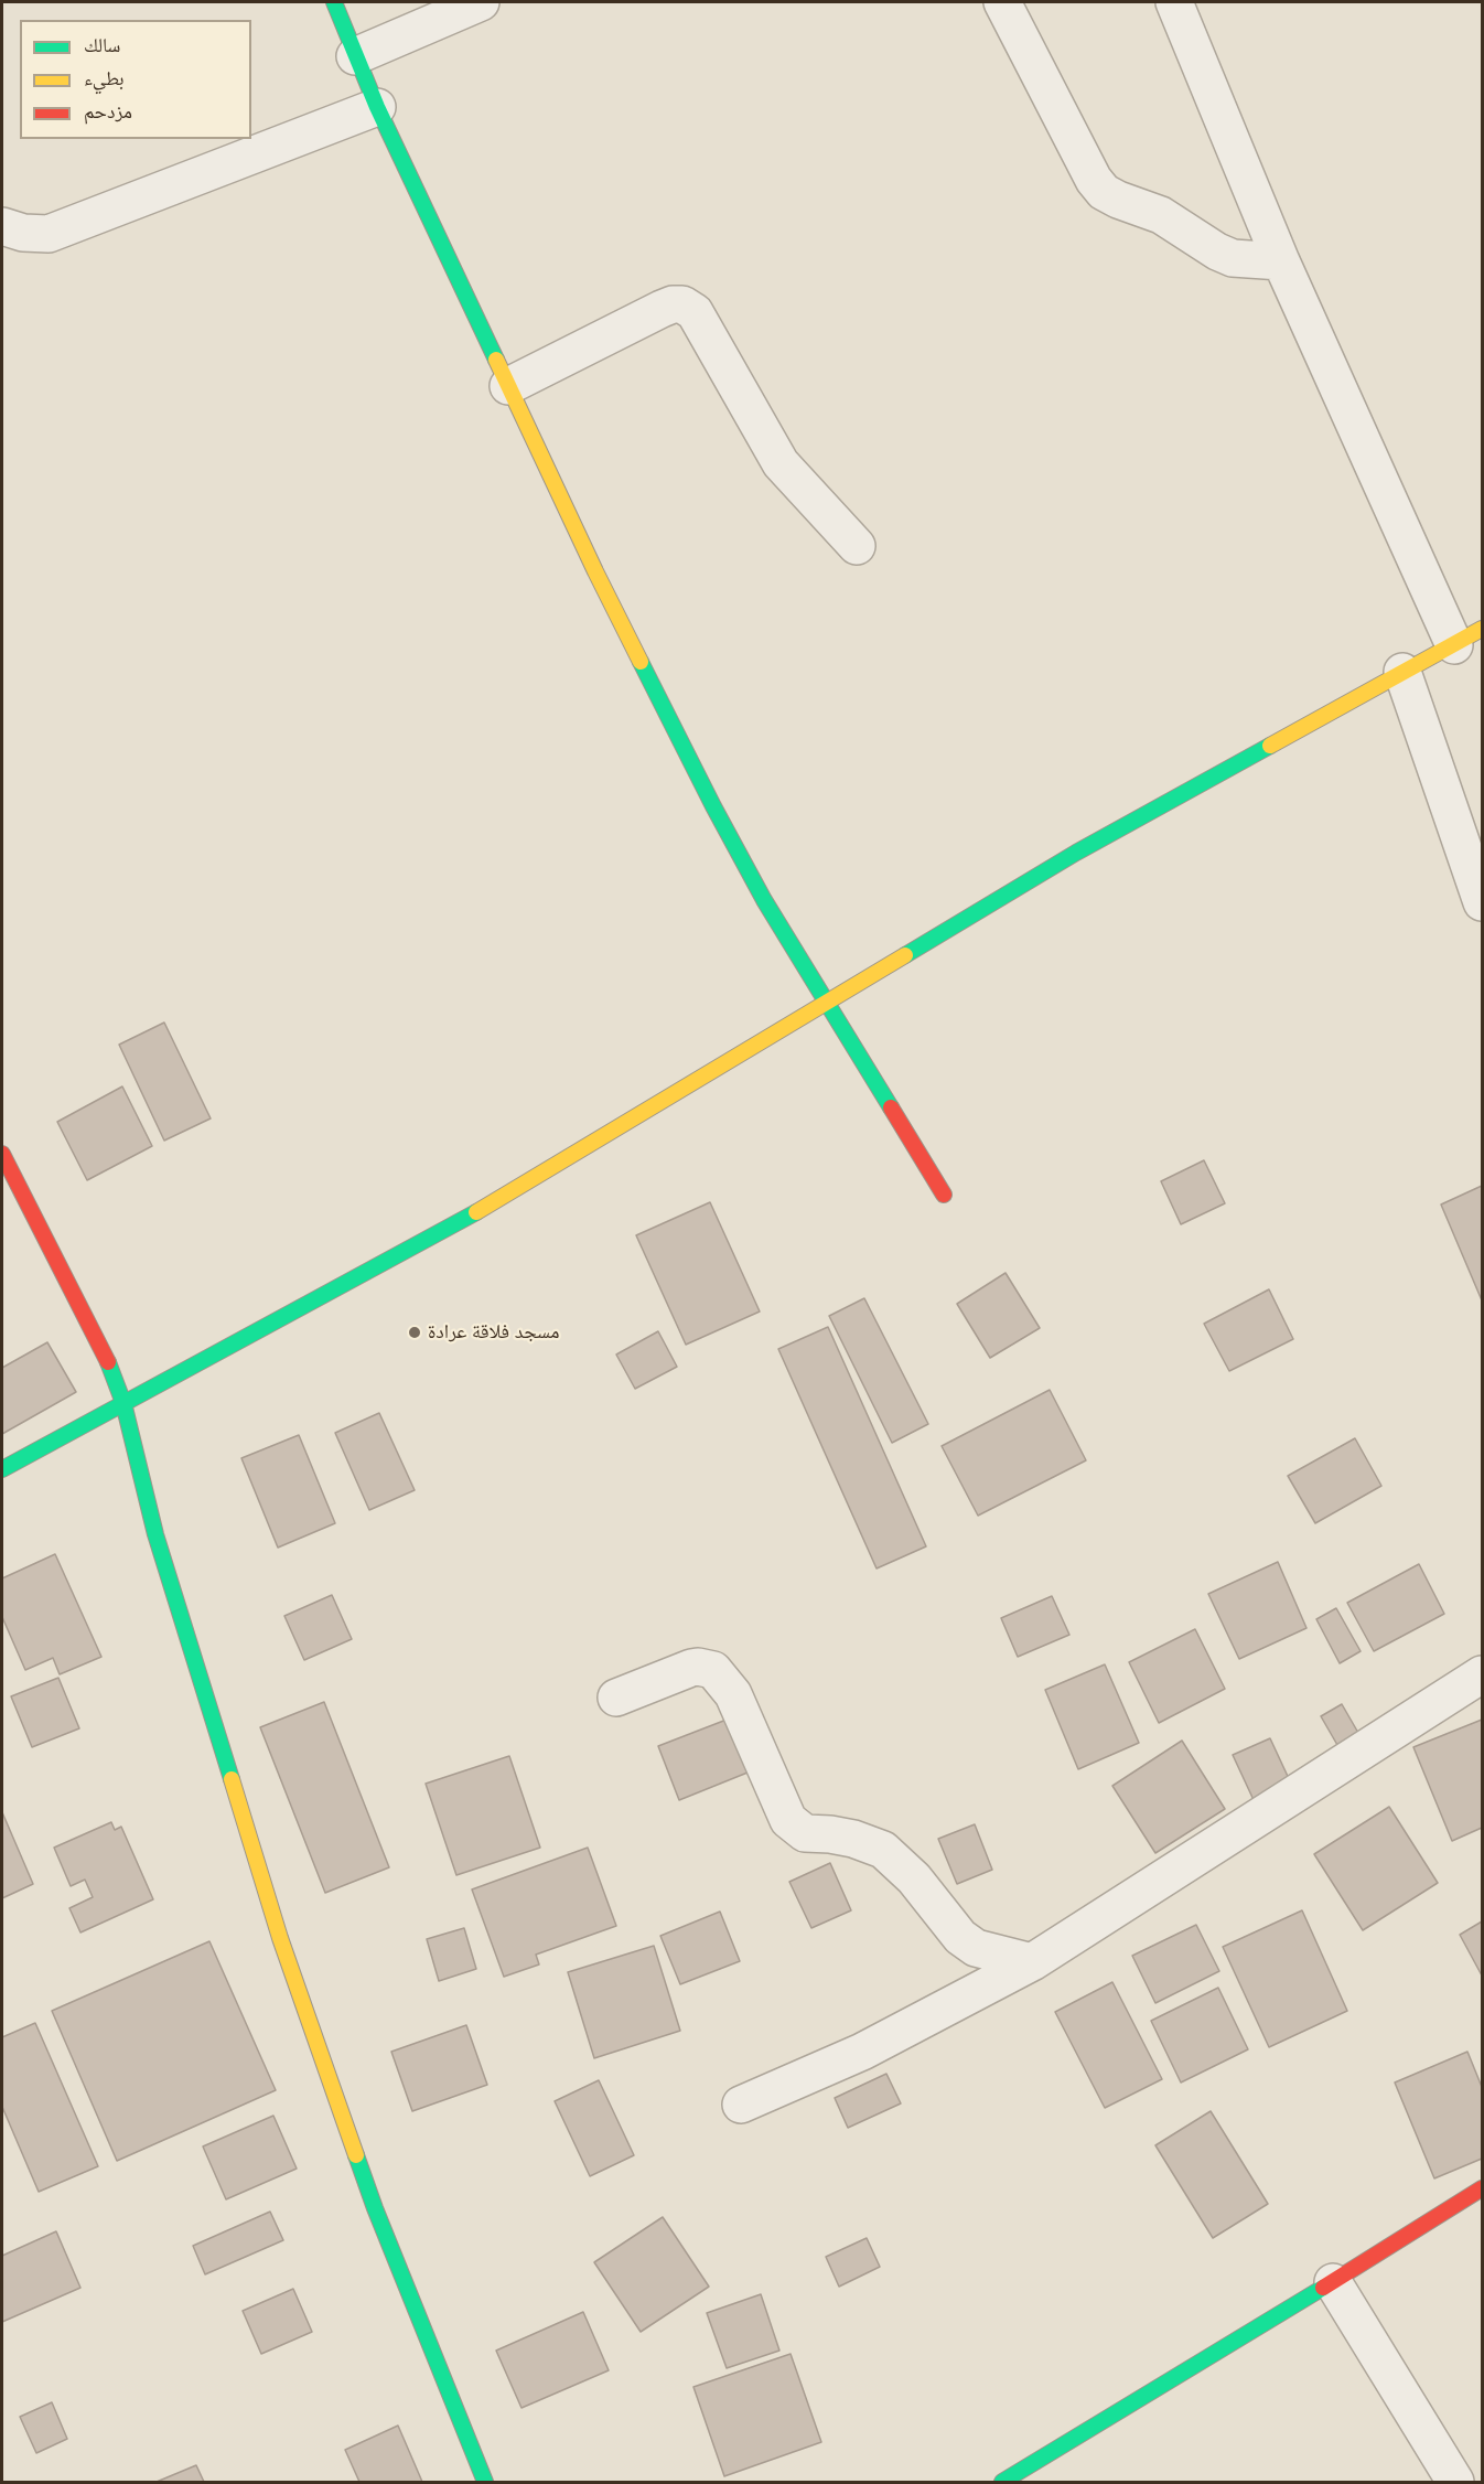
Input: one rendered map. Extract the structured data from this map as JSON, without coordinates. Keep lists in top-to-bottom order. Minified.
{"places":["مسجد فلاقة عرادة"],"legend":["سالك","بطيء","مزدحم"]}
